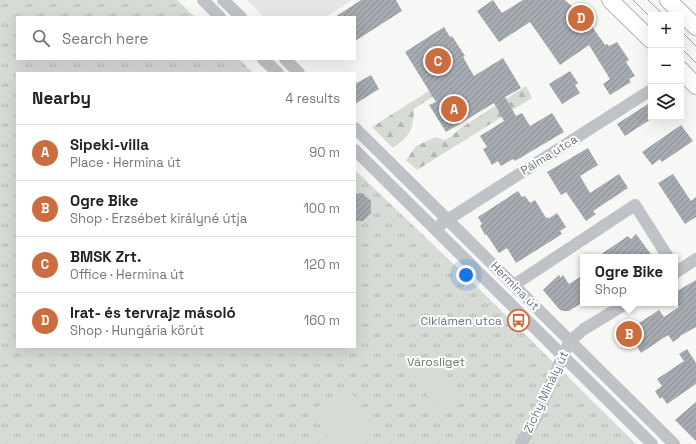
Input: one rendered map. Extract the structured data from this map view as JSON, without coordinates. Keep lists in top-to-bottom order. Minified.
{"streets":{"street":["Pálma utca","Hermina út","Zichy Mihály út"]},"crossings":[["Pálma utca","Hermina út"],["Hermina út","Zichy Mihály út"]],"parks":["Városliget"],"places":{"bus stop":["Ciklámen utca"]},"page":{"pins":["D","C","A","B"],"map_buttons":["+","−"],"search":"Search here","heading":["Nearby","4 results"],"list":[{"mark":"A","name":"Sipeki-villa","note":"Place · Hermina út","value":"90 m"},{"mark":"B","name":"Ogre Bike","note":"Shop · Erzsébet királyné útja","value":"100 m"},{"mark":"C","name":"BMSK Zrt.","note":"Office · Hermina út","value":"120 m"},{"mark":"D","name":"Irat- és tervrajz másoló","note":"Shop · Hungária körút","value":"160 m"}],"popup":["Ogre Bike","Shop"]}}
